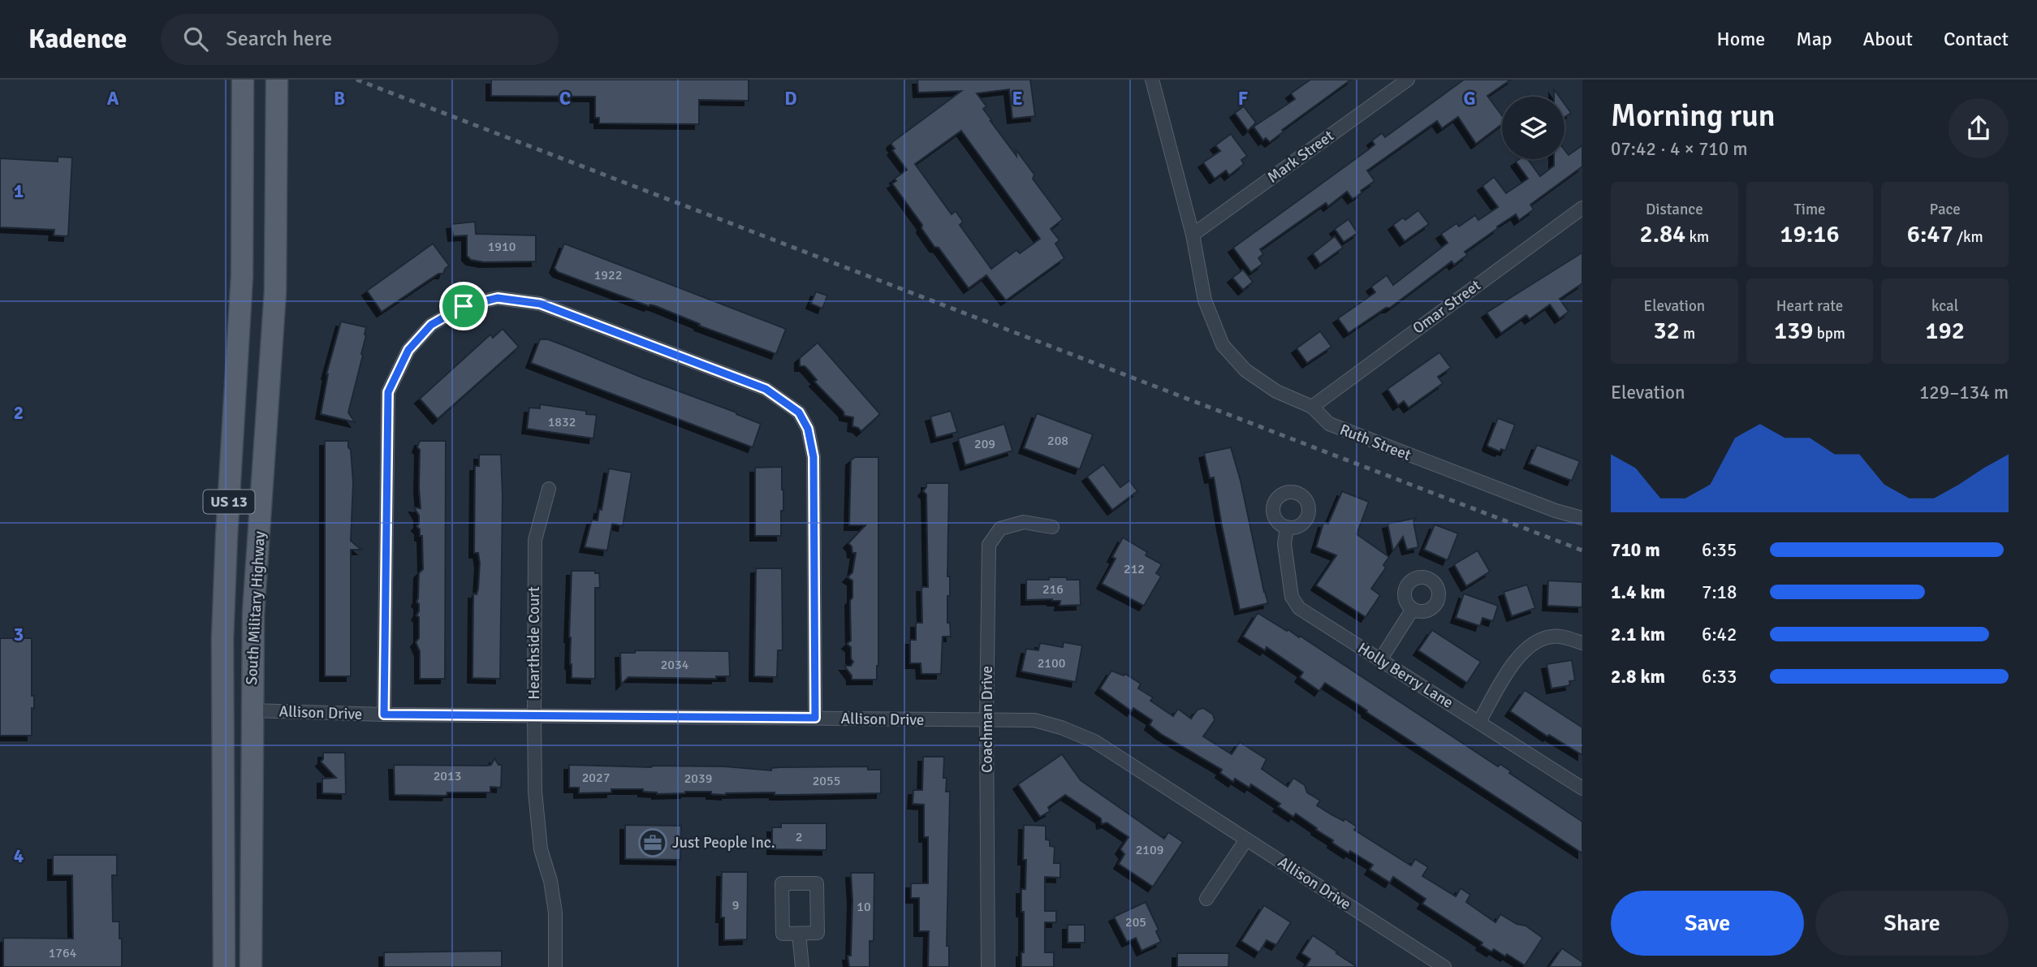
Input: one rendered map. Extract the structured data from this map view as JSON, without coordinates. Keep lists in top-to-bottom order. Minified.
{"streets":{"main road":["US 13","South Military Highway"],"street":["Mark Street","Omar Street","Ruth Street","Hearthside Court","Holly Berry Lane","Allison Drive","Coachman Drive"]},"crossings":[["Mark Street","Ruth Street"],["Omar Street","Ruth Street"],["South Military Highway","Allison Drive"],["Hearthside Court","Allison Drive"],["Allison Drive","Coachman Drive"]],"places":{"office":["Just People Inc."]},"house_numbers":["1910","1922","1832","208","209","212","216","2100","2034","2013","2027","2039","2055","2","2109","9","10","205","1764"],"page":{"header":"Kadence","search":"Search here","nav":["Home","Map","About","Contact"],"heading":["Morning run","07:42 · 4 × 710 m"],"stats":[["Distance","2.84 km"],["Time","19:16"],["Pace","6:47 /km"],["Elevation","32 m"],["Heart rate","139 bpm"],["kcal","192"]],"chart":["Elevation","129–134 m"],"list":[{"name":"710 m","note":"6:35"},{"name":"1.4 km","note":"7:18"},{"name":"2.1 km","note":"6:42"},{"name":"2.8 km","note":"6:33"}],"buttons":["Save","Share"]},"grid":{"columns":["A","B","C","D","E","F","G"],"rows":["1","2","3","4"]}}
